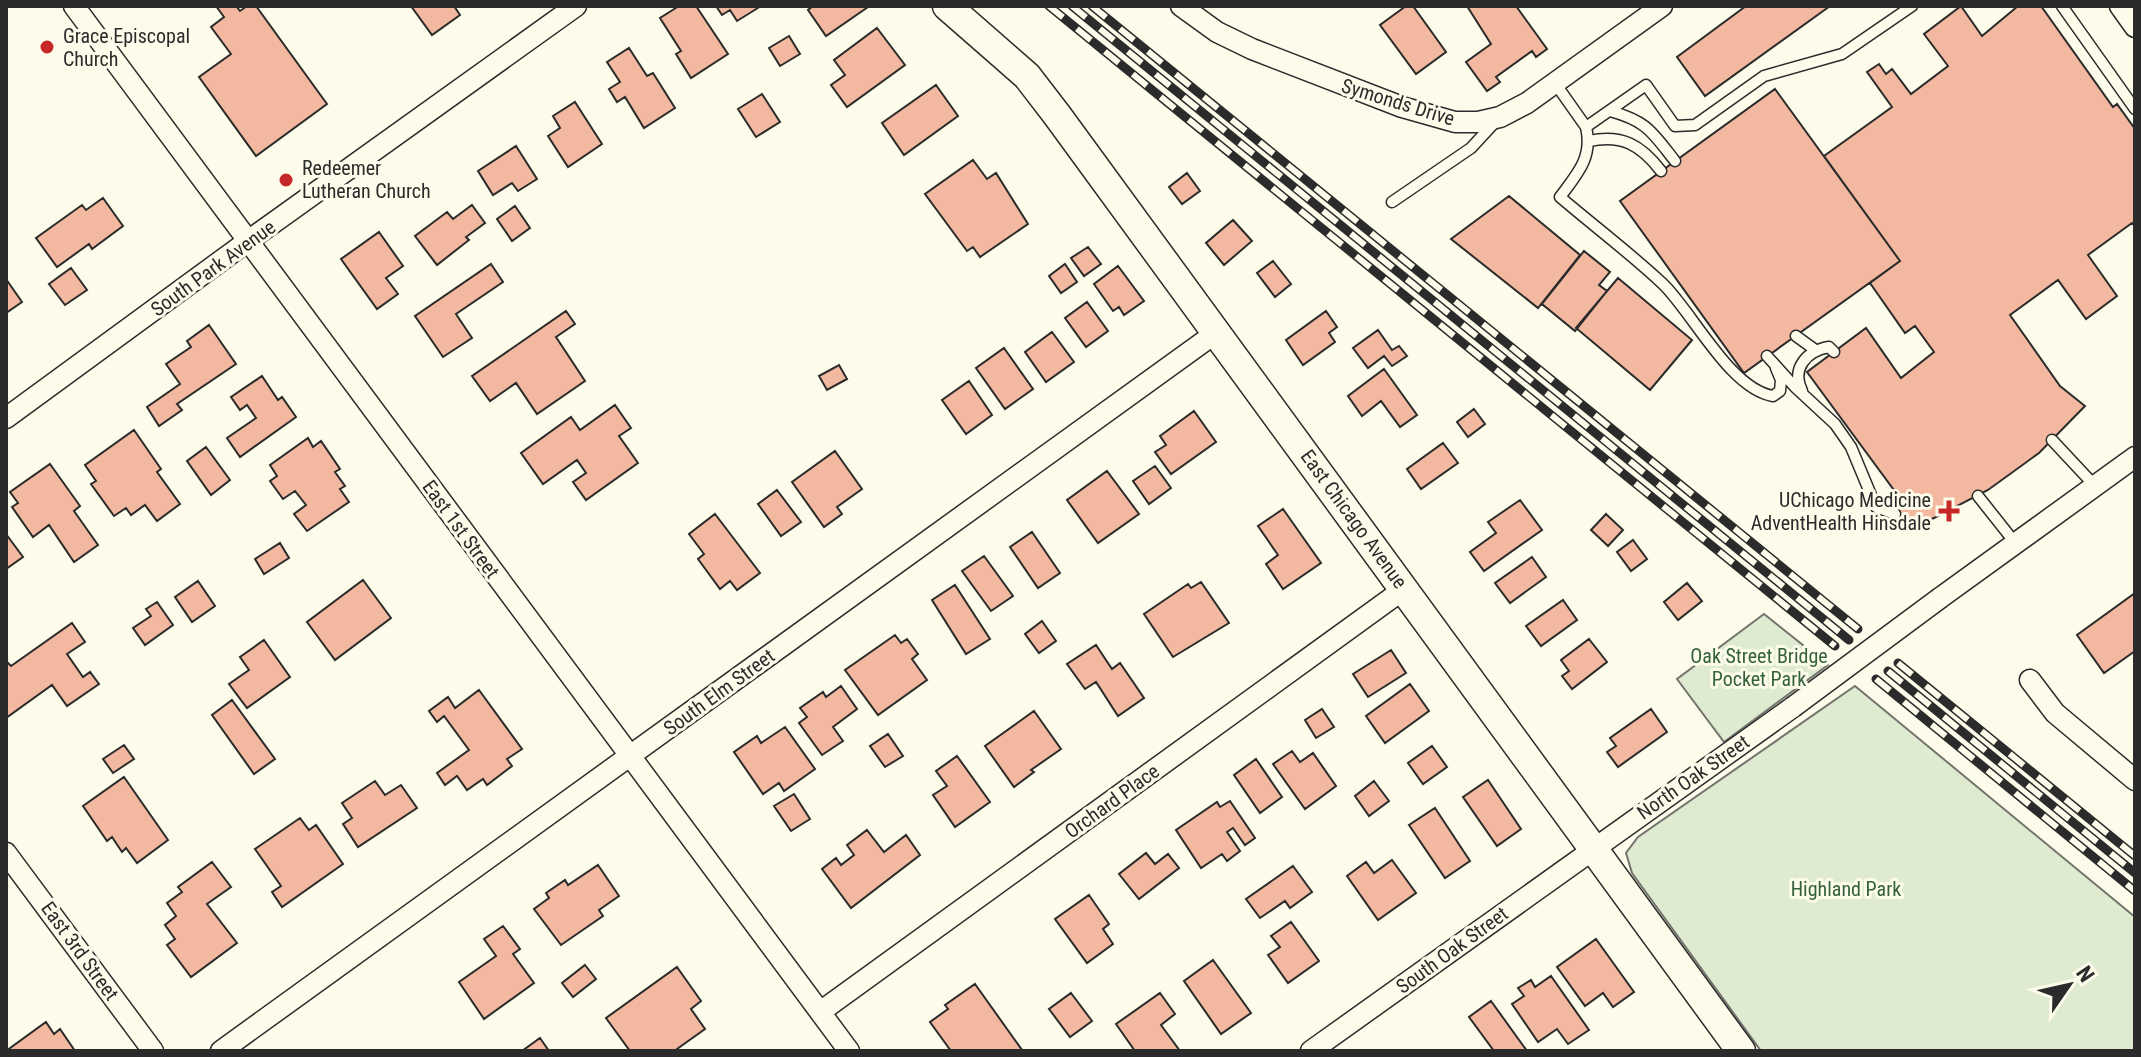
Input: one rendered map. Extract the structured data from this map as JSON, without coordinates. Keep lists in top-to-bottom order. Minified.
{"streets":{"main road":["East Chicago Avenue"],"street":["Symonds Drive","South Park Avenue","East 1st Street","South Elm Street","North Oak Street","Orchard Place","South Oak Street","East 3rd Street"]},"crossings":[["South Park Avenue","East 1st Street"],["East Chicago Avenue","South Elm Street"],["East Chicago Avenue","North Oak Street"],["East Chicago Avenue","Orchard Place"],["East Chicago Avenue","South Oak Street"],["East 1st Street","South Elm Street"],["East 1st Street","Orchard Place"],["North Oak Street","South Oak Street"]],"parks":["Oak Street Bridge Pocket Park","Highland Park"],"places":{"other":["Grace Episcopal Church","Redeemer Lutheran Church"],"health":["UChicago Medicine AdventHealth Hinsdale"]},"north":"top right"}
